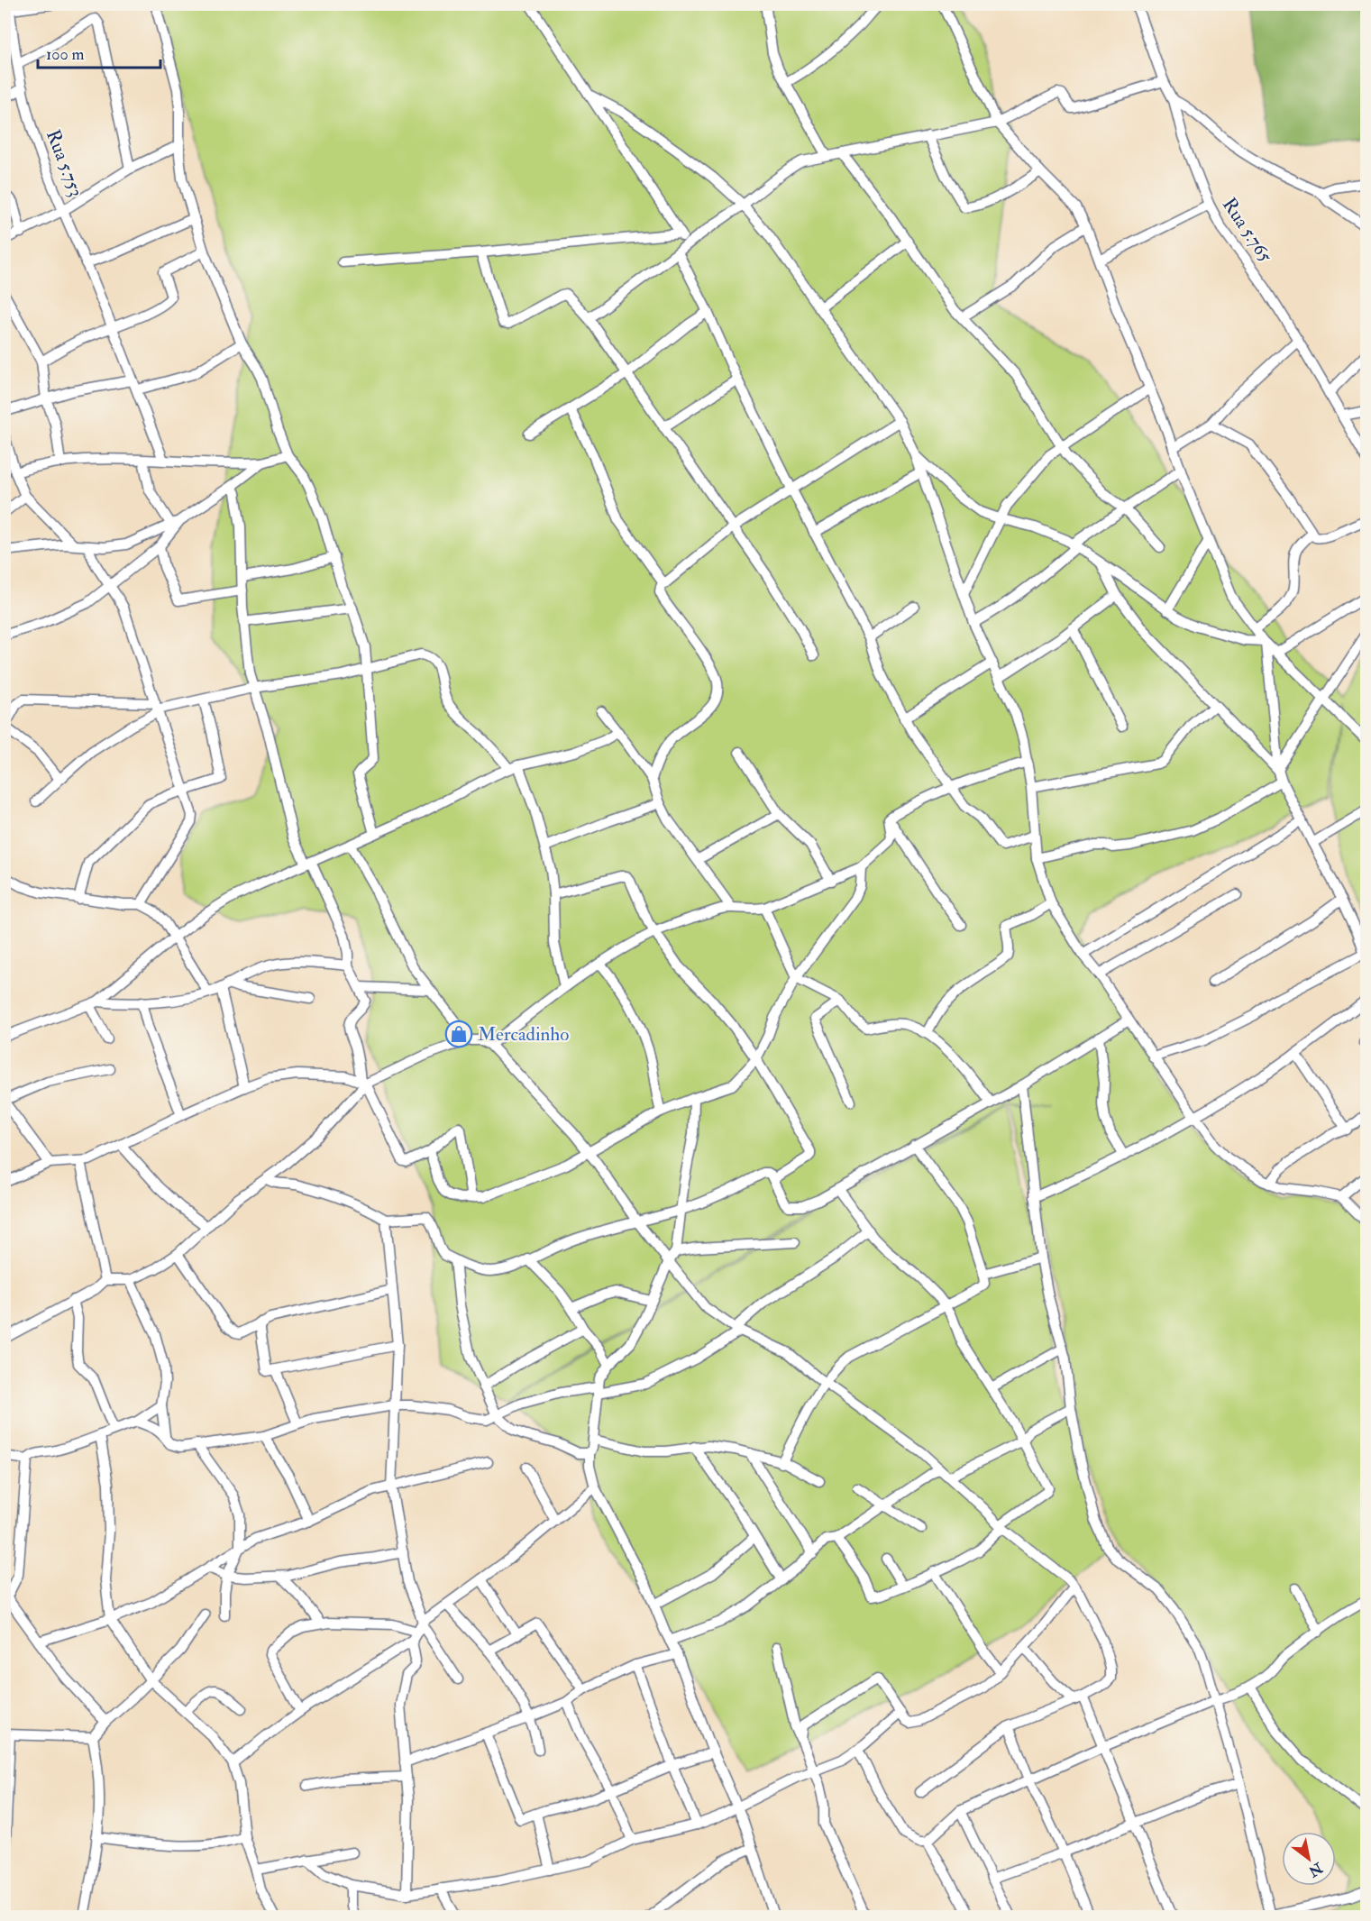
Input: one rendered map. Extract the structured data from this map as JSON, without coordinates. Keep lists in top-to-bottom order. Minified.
{"streets":{"street":["Rua 5.753","Rua 5.765"]},"places":{"shop":["Mercadinho"]},"scale_bar":"100 m","north":"bottom right"}
